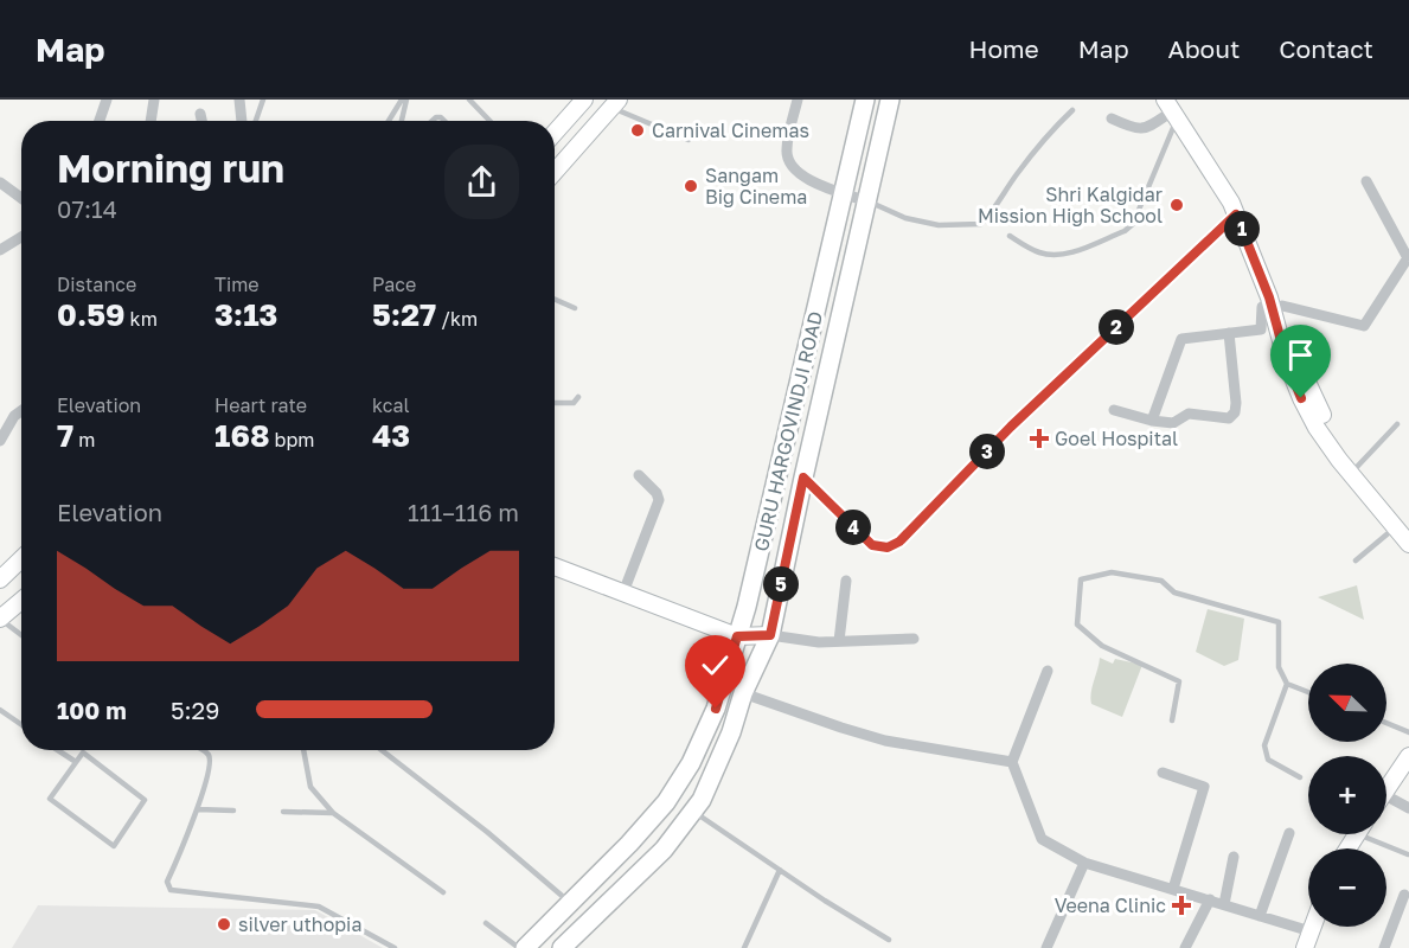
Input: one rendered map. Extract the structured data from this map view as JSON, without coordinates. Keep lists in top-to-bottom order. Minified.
{"streets":{"main road":["GURU HARGOVINDJI ROAD"]},"places":{"other":["Carnival Cinemas","Sangam Big Cinema","Shri Kalgidar Mission High School","silver uthopia"],"health":["Goel Hospital","Veena Clinic"]},"north":"top left","page":{"header":"Map","nav":["Home","Map","About","Contact"],"heading":["Morning run","07:14"],"pins":["1","2","3","4","5"],"stats":[["Distance","0.59 km"],["Time","3:13"],["Pace","5:27 /km"],["Elevation","7 m"],["Heart rate","168 bpm"],["kcal","43"]],"chart":["Elevation","111–116 m"],"map_buttons":["+","−"],"list":[{"name":"100 m","note":"5:29"}]}}
